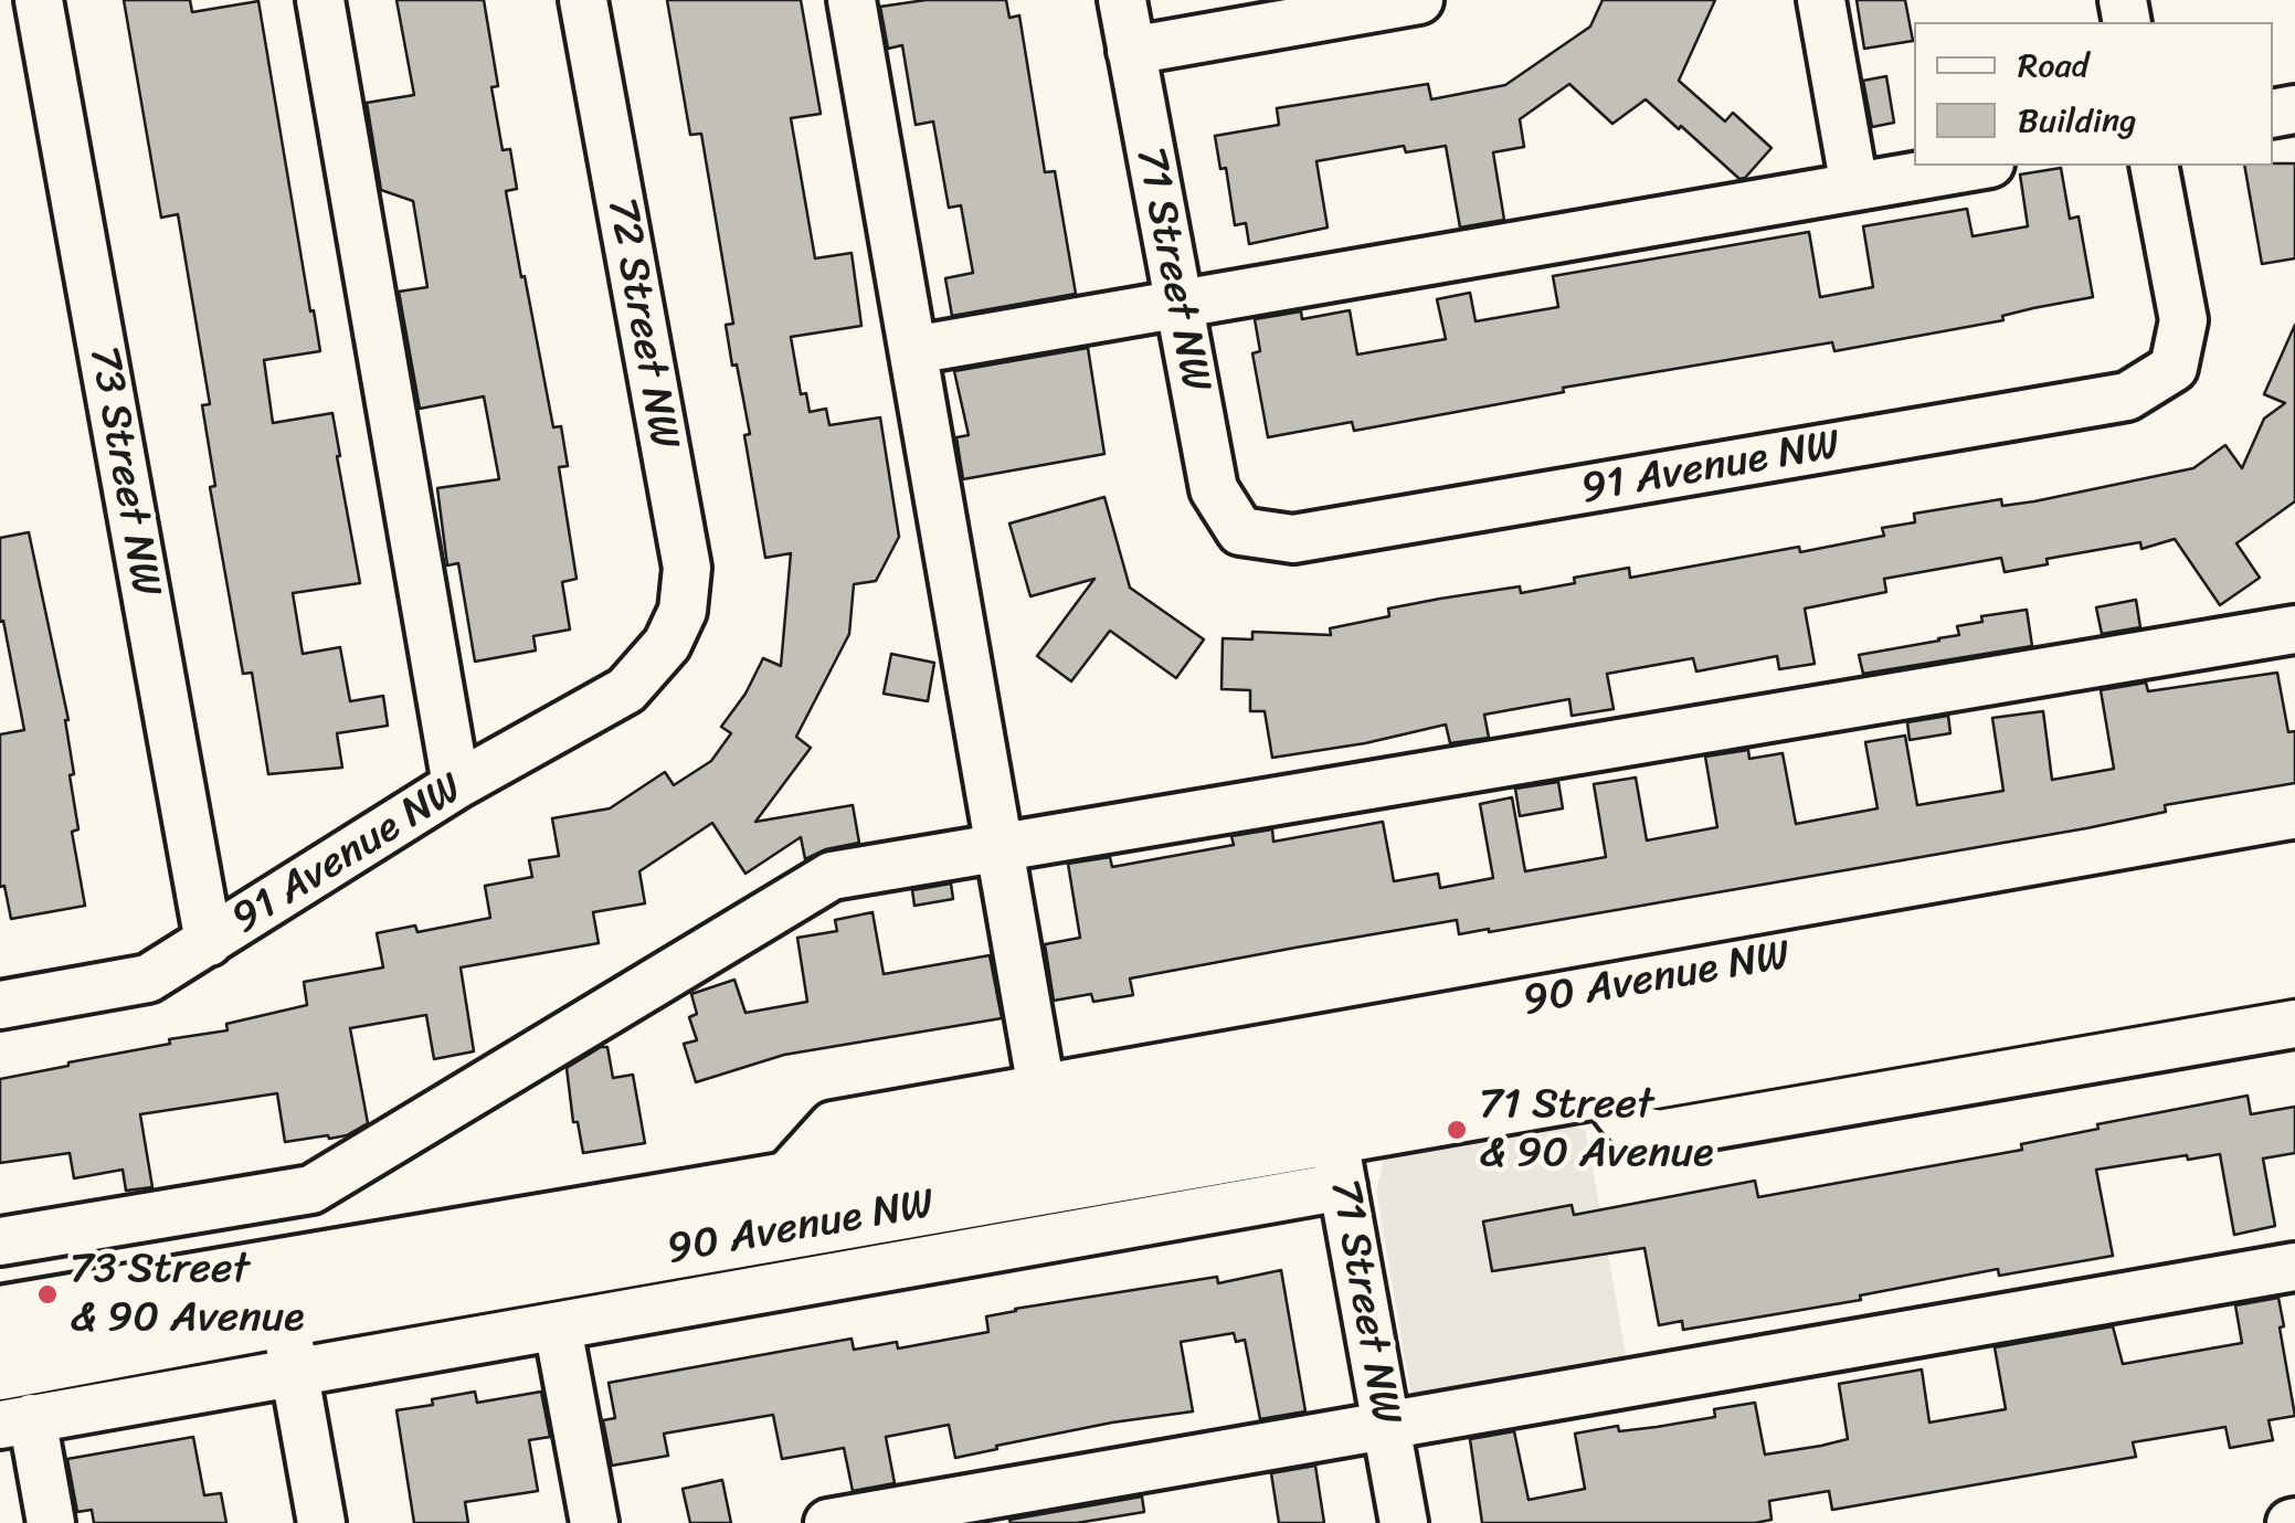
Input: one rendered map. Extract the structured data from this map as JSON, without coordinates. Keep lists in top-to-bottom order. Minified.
{"streets":{"main road":["90 Avenue NW"],"street":["71 Street NW","72 Street NW","91 Avenue NW","73 Street NW"]},"crossings":[["71 Street NW","91 Avenue NW"],["71 Street NW","90 Avenue NW"],["72 Street NW","91 Avenue NW"],["91 Avenue NW","73 Street NW"]],"places":["71 Street & 90 Avenue","73 Street & 90 Avenue"],"legend":["Road","Building"]}
